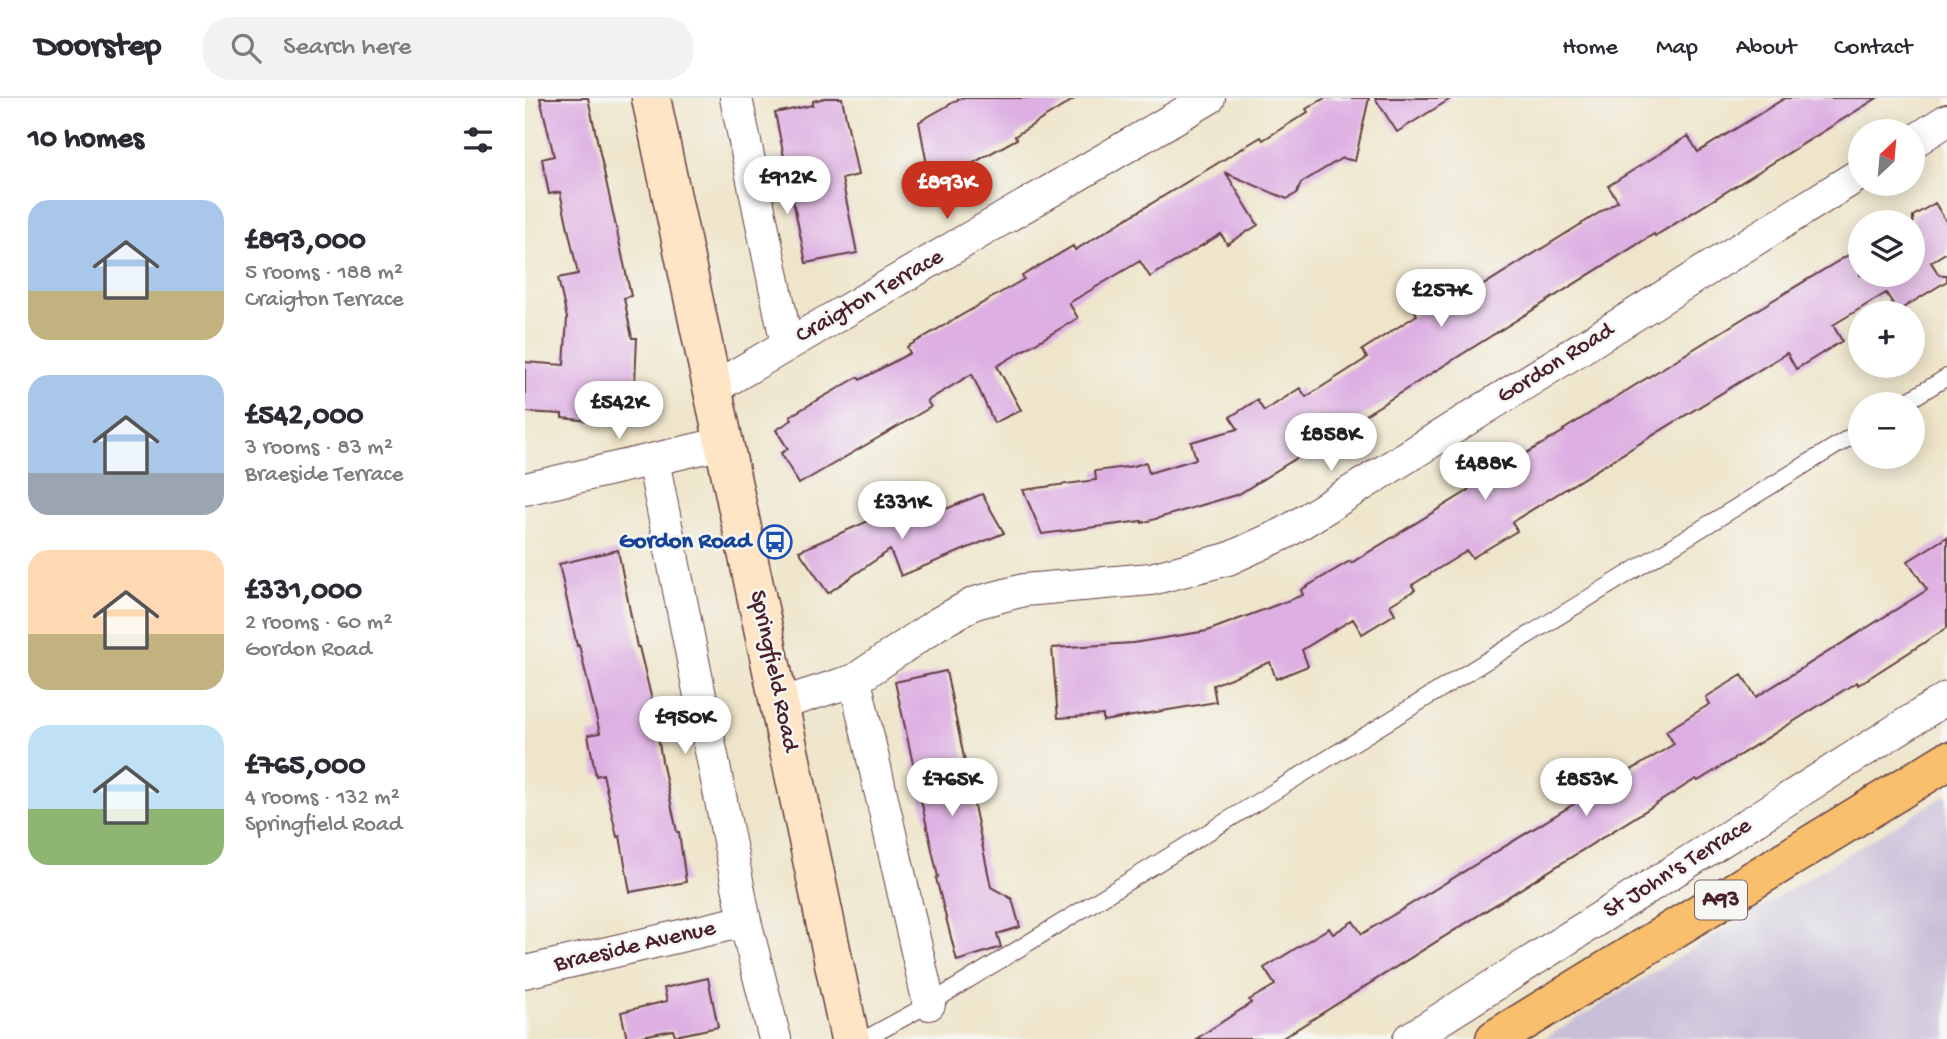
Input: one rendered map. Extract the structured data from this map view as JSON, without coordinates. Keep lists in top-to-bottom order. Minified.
{"streets":{"main road":["St John's Terrace","A93"],"street":["Craigton Terrace","Gordon Road","Springfield Road","Braeside Avenue"]},"crossings":[["Craigton Terrace","Springfield Road"],["Gordon Road","Springfield Road"]],"places":{"bus stop":["Gordon Road"]},"north":"top right","page":{"header":"Doorstep","search":"Search here","nav":["Home","Map","About","Contact"],"heading":"10 homes","map_buttons":["+","−"],"price":["£912K","£893K","£257K","£542K","£858K","£488K","£331K","£950K","£765K","£853K"],"list":[{"name":"£893,000","note":"5 rooms · 188 m² · Craigton Terrace"},{"name":"£542,000","note":"3 rooms · 83 m² · Braeside Terrace"},{"name":"£331,000","note":"2 rooms · 60 m² · Gordon Road"},{"name":"£765,000","note":"4 rooms · 132 m² · Springfield Road"}]}}
